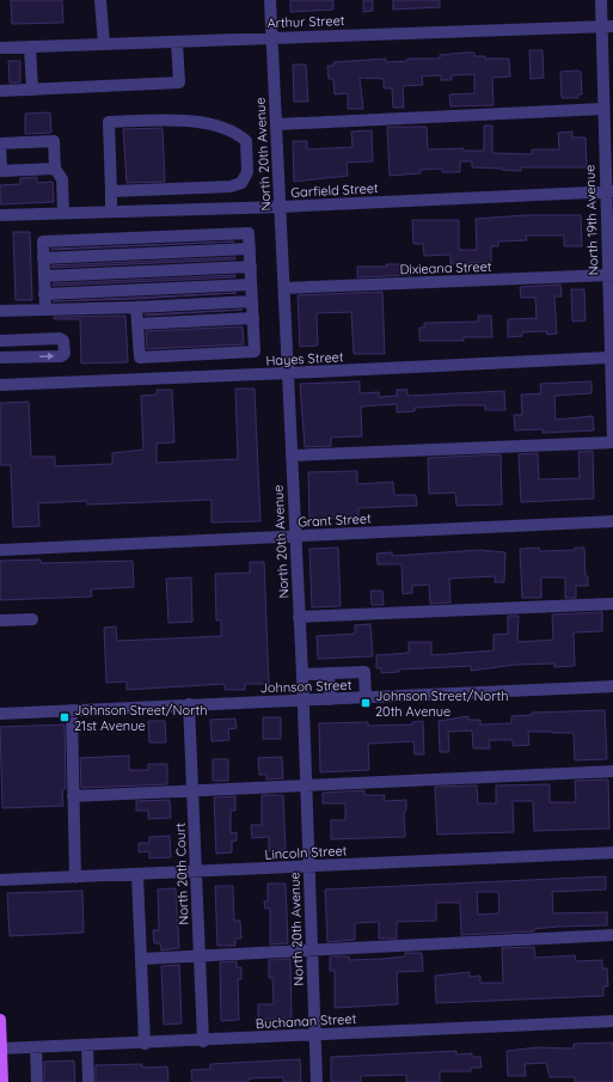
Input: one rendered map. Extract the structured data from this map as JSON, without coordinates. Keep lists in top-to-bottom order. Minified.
{"streets":{"street":["Arthur Street","North 20th Avenue","Garfield Street","North 19th Avenue","Dixieana Street","Hayes Street","Grant Street","Johnson Street","Lincoln Street","North 20th Court","Buchanan Street"]},"crossings":[["Arthur Street","North 20th Avenue"],["Arthur Street","North 19th Avenue"],["North 20th Avenue","Garfield Street"],["North 20th Avenue","Dixieana Street"],["North 20th Avenue","Hayes Street"],["North 20th Avenue","Grant Street"],["North 20th Avenue","Johnson Street"],["North 20th Avenue","Lincoln Street"],["North 20th Avenue","Buchanan Street"],["Garfield Street","North 19th Avenue"],["North 19th Avenue","Dixieana Street"],["North 19th Avenue","Hayes Street"],["Johnson Street","North 20th Court"],["Lincoln Street","North 20th Court"],["North 20th Court","Buchanan Street"]],"places":{"transit":["Johnson Street/North 20th Avenue","Johnson Street/North 21st Avenue"]}}
